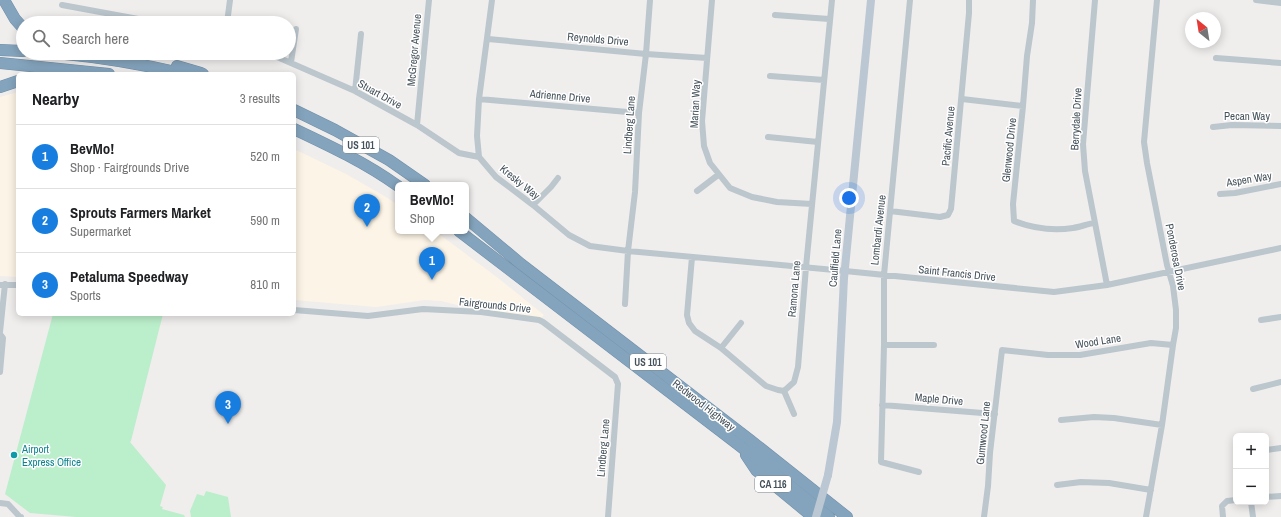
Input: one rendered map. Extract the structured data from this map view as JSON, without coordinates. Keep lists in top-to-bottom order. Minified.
{"streets":{"highway":["US 101","Redwood Highway","CA 116"],"main road":["Caulfield Lane"],"street":["Reynolds Drive","McGregor Avenue","Stuart Drive","Adrienne Drive","Marian Way","Pecan Way","Berrydale Drive","Lindberg Lane","Pacific Avenue","Glenwood Drive","Aspen Way","Kresky Way","Lombardi Avenue","Ponderosa Drive","Saint Francis Drive","Ramona Lane","Fairgrounds Drive","Wood Lane","Maple Drive","Gumwood Lane"]},"crossings":[["Reynolds Drive","Marian Way"],["Reynolds Drive","Lindberg Lane"],["McGregor Avenue","Stuart Drive"],["Stuart Drive","Kresky Way"],["Adrienne Drive","Lindberg Lane"],["Marian Way","Ramona Lane"],["Berrydale Drive","Glenwood Drive"],["Berrydale Drive","Saint Francis Drive"],["Lindberg Lane","Kresky Way"],["Lindberg Lane","Saint Francis Drive"],["Lindberg Lane","Fairgrounds Drive"],["Pacific Avenue","Lombardi Avenue"],["Kresky Way","Saint Francis Drive"],["Lombardi Avenue","Saint Francis Drive"],["Lombardi Avenue","Maple Drive"],["Ponderosa Drive","Saint Francis Drive"],["Ponderosa Drive","Wood Lane"],["Caulfield Lane","Saint Francis Drive"],["Saint Francis Drive","Ramona Lane"],["Wood Lane","Gumwood Lane"],["Maple Drive","Gumwood Lane"],["Redwood Highway","CA 116"]],"places":["Airport Express Office"],"north":"top left","page":{"search":"Search here","heading":["Nearby","3 results"],"list":[{"mark":"1","name":"BevMo!","note":"Shop · Fairgrounds Drive","value":"520 m"},{"mark":"2","name":"Sprouts Farmers Market","note":"Supermarket","value":"590 m"},{"mark":"3","name":"Petaluma Speedway","note":"Sports","value":"810 m"}],"popup":["BevMo!","Shop"],"pins":["2","1","3"],"map_buttons":["+","−"]}}
